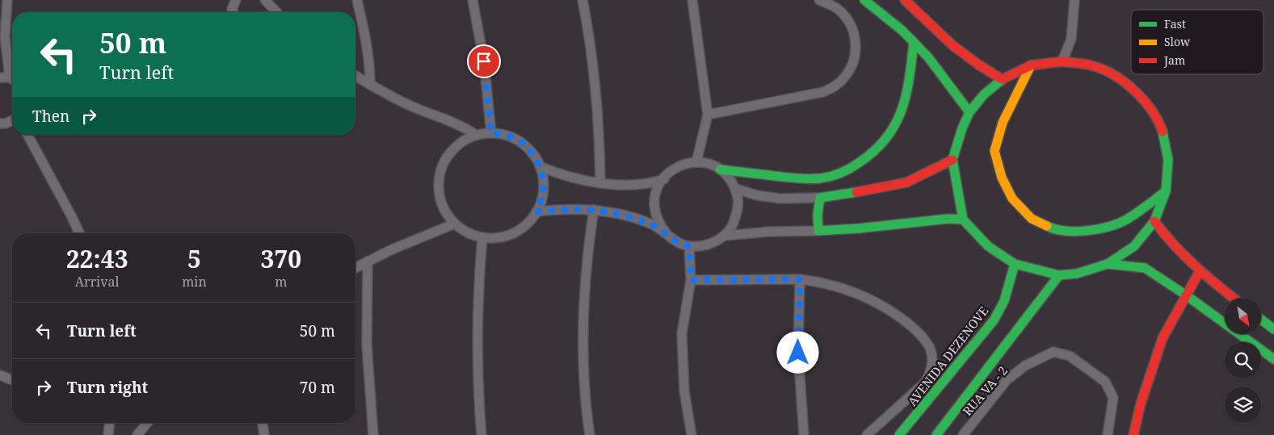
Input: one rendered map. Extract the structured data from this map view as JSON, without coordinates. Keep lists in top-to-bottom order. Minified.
{"streets":{"street":["AVENIDA DEZENOVE","RUA VA - 2"]},"legend":["Fast","Slow","Jam"],"north":"bottom right","page":{"turn":["50 m","Turn left"],"then":"Then","eta":["22:43","Arrival","5","min","370","m"],"list":[{"name":"Turn left","value":"50 m"},{"name":"Turn right","value":"70 m"}]}}
